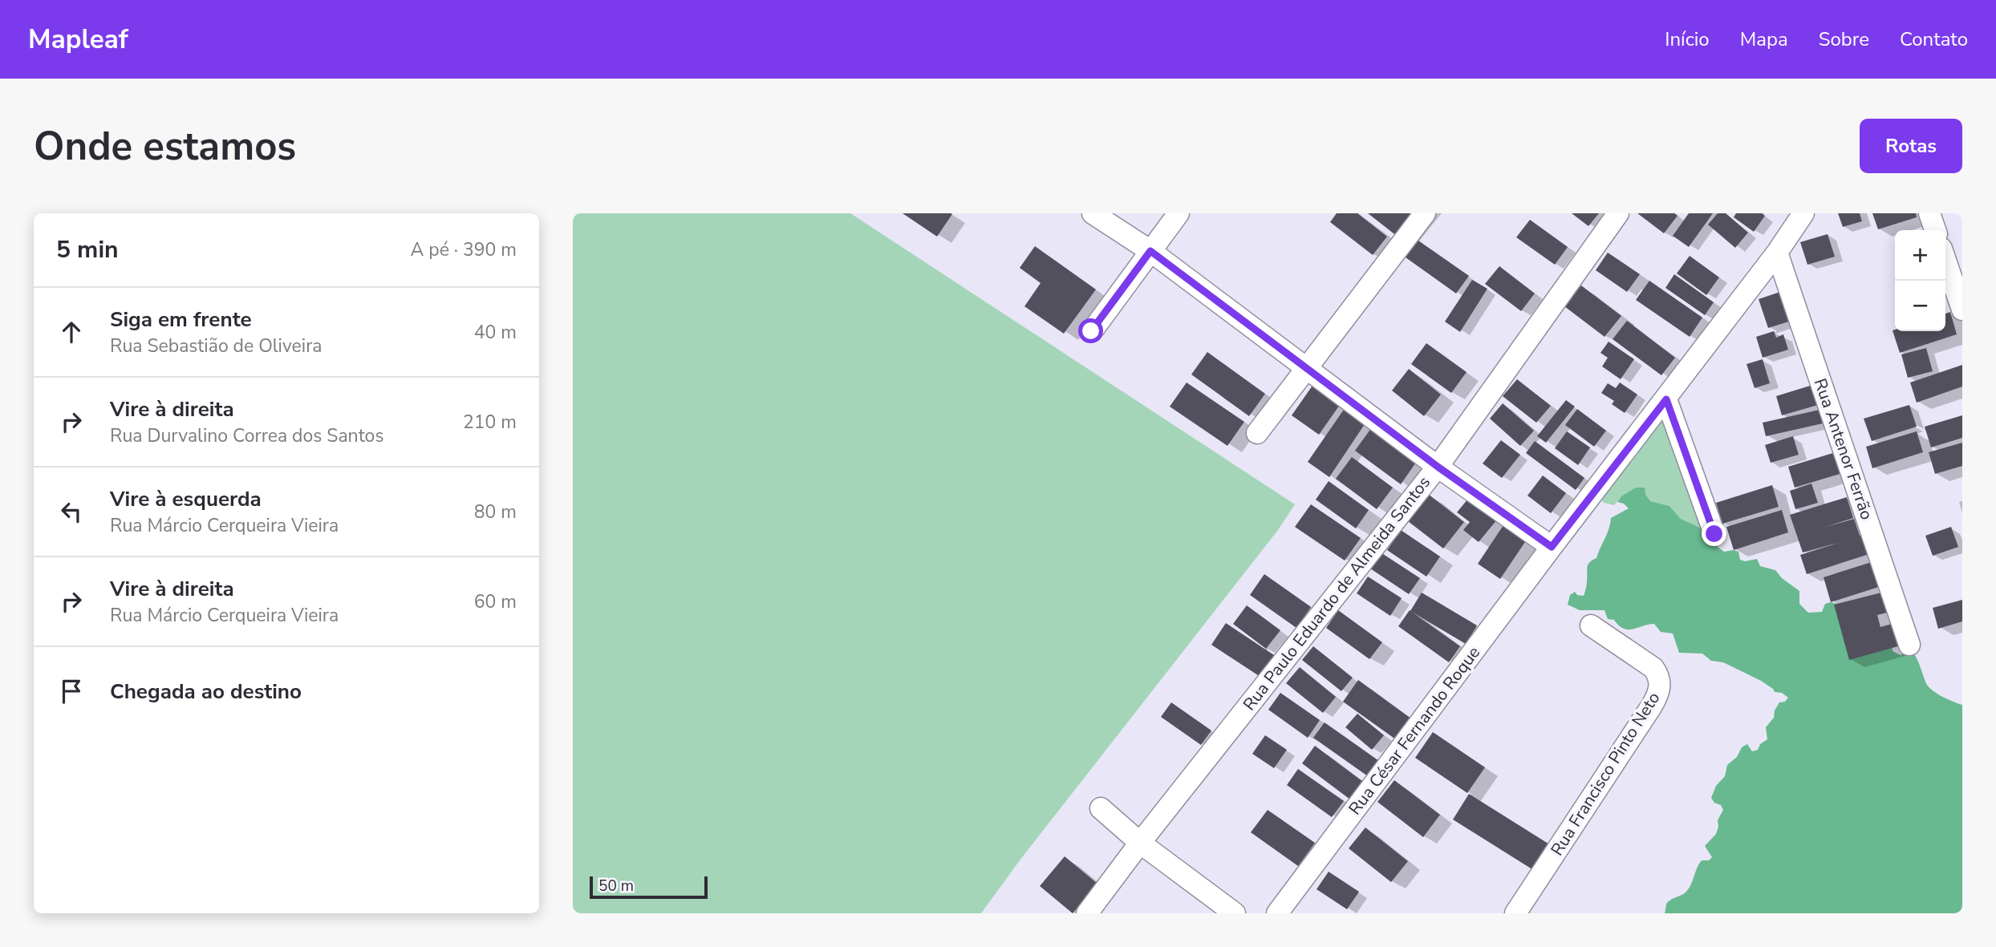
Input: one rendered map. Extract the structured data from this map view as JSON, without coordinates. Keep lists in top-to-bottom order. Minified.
{"streets":{"street":["Rua Antenor Ferrão","Rua Paulo Eduardo de Almeida Santos","Rua César Fernando Roque","Rua Francisco Pinto Neto"]},"crossings":[["Rua Antenor Ferrão","Rua César Fernando Roque"]],"scale_bar":"50 m","page":{"header":"Mapleaf","nav":["Início","Mapa","Sobre","Contato"],"buttons":"Rotas","title":"Onde estamos","heading":["5 min","A pé · 390 m"],"map_buttons":["+","−"],"list":[["Siga em frente","Rua Sebastião de Oliveira","40 m"],["Vire à direita","Rua Durvalino Correa dos Santos","210 m"],["Vire à esquerda","Rua Márcio Cerqueira Vieira","80 m"],["Vire à direita","Rua Márcio Cerqueira Vieira","60 m"],"Chegada ao destino"],"scale":"50 m"}}
